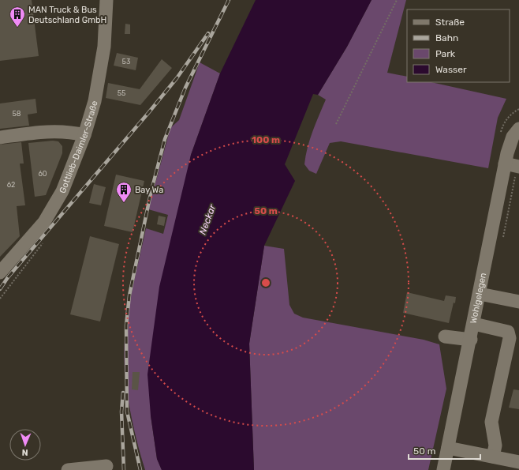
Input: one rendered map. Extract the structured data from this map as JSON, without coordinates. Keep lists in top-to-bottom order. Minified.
{"streets":{"street":["Gottlieb-Daimler-Straße","Wohlgelegen"]},"water":["Neckar"],"places":{"building":["MAN Truck & Bus Deutschland GmbH","Bay Wa"]},"house_numbers":["53","55","58","60","62"],"legend":["Straße","Bahn","Park","Wasser"],"scale_bar":"50 m","north":"bottom","rings":["100 m","50 m"]}
